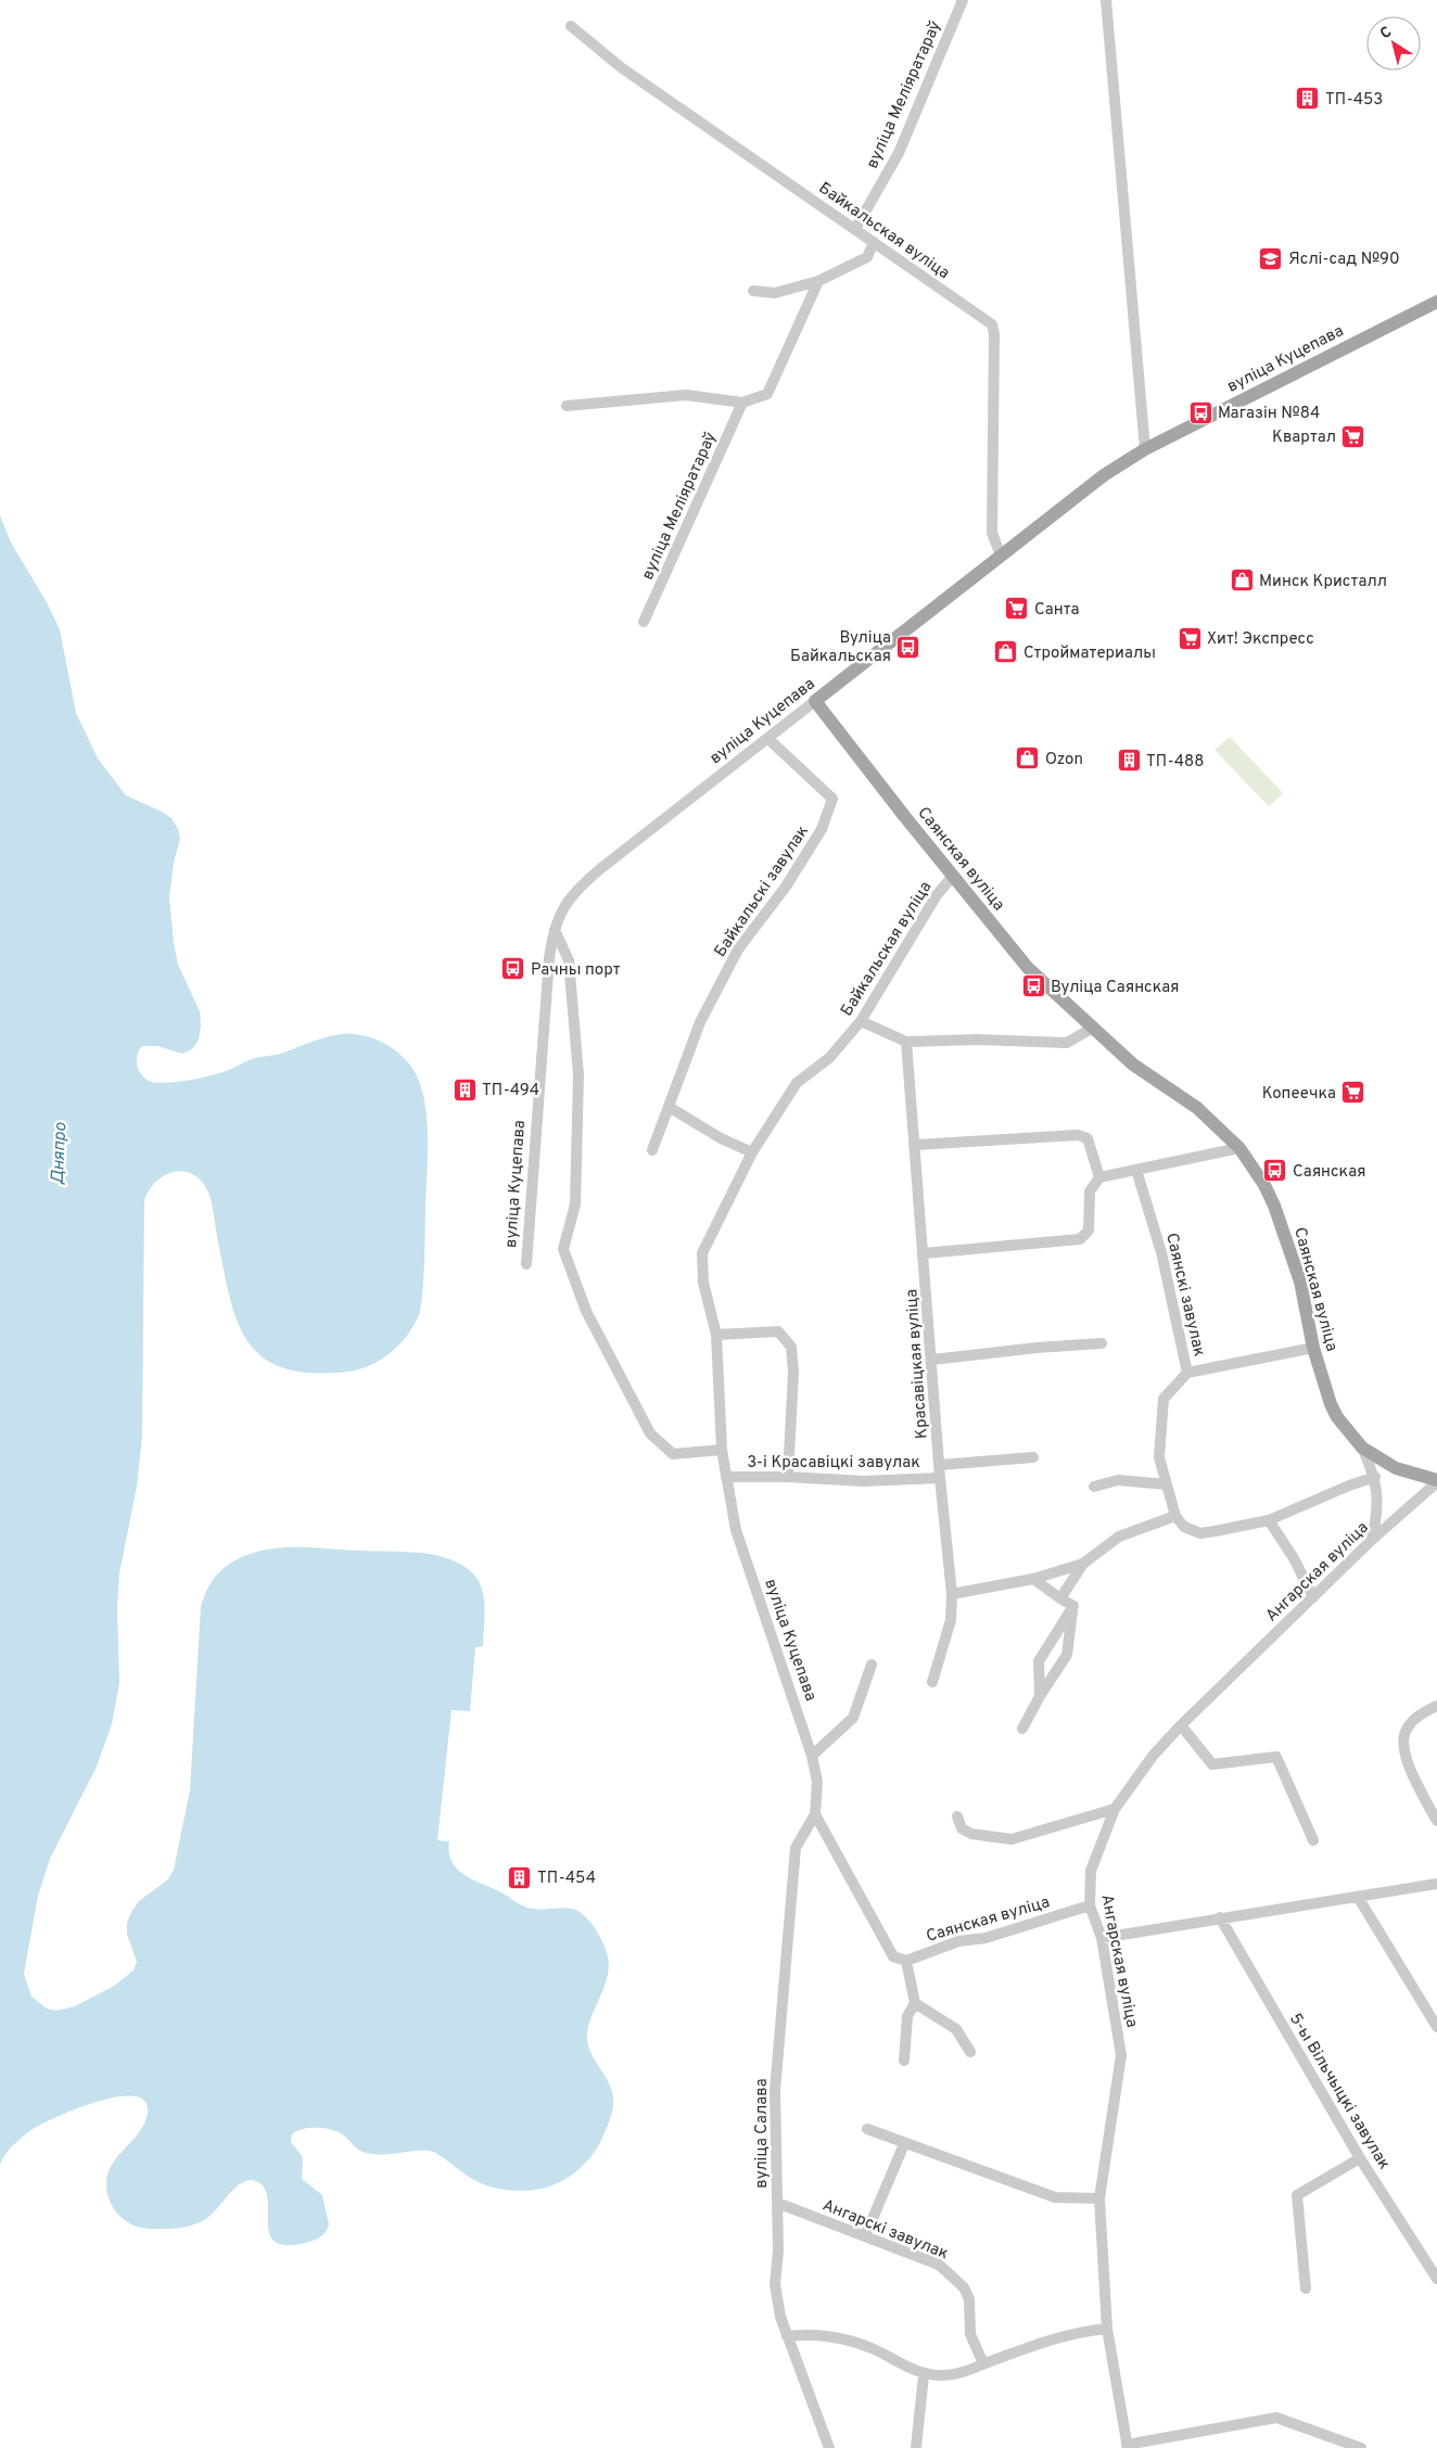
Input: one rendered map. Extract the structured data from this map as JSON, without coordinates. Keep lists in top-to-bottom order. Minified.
{"streets":{"main road":["вуліца Куцепава","Саянская вуліца"],"street":["вуліца Меліяратараў","Байкальская вуліца","Байкальскі завулак","Саянскі завулак","Красавіцкая вуліца","3-і Красавіцкі завулак","Ангарская вуліца","5-ы Вільчыцкі завулак","вуліца Салава","Ангарскі завулак"]},"crossings":[["вуліца Меліяратараў","Байкальская вуліца"],["Байкальская вуліца","вуліца Куцепава"],["Байкальская вуліца","Саянская вуліца"],["Байкальская вуліца","3-і Красавіцкі завулак"],["вуліца Куцепава","Саянская вуліца"],["вуліца Куцепава","Байкальскі завулак"],["вуліца Куцепава","3-і Красавіцкі завулак"],["вуліца Куцепава","вуліца Салава"],["Саянская вуліца","Ангарская вуліца"],["Красавіцкая вуліца","3-і Красавіцкі завулак"],["вуліца Салава","Ангарскі завулак"]],"water":["Дняпро"],"places":{"building":["ТП-453","ТП-488","ТП-494","ТП-454"],"school or university":["Яслі-сад №90"],"bus stop":["Магазін №84","Вуліца Байкальская","Рачны порт","Вуліца Саянская","Саянская"],"supermarket":["Квартал","Санта","Хит! Экспресс","Копеечка"],"shop":["Минск Кристалл","Стройматериалы","Ozon"]},"north":"top left"}
